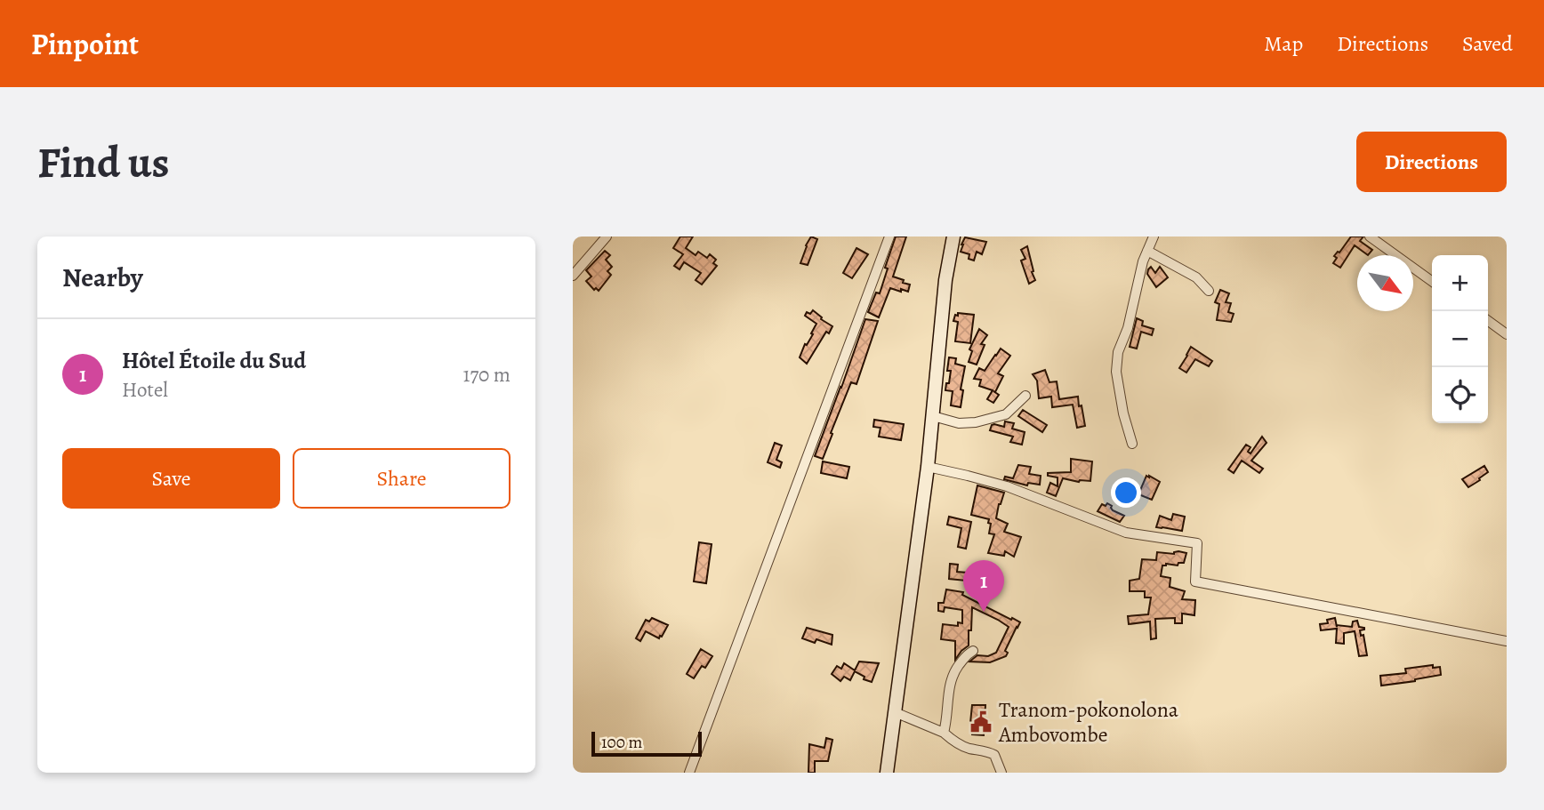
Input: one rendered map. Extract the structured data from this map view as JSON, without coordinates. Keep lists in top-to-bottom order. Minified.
{"places":{"public building":["Tranom-pokonolona Ambovombe"]},"scale_bar":"100 m","north":"bottom right","page":{"header":"Pinpoint","nav":["Map","Directions","Saved"],"buttons":["Directions",["Save","Share"]],"title":"Find us","heading":"Nearby","map_buttons":["+","−"],"list":[{"mark":"1","name":"Hôtel Étoile du Sud","note":"Hotel","value":"170 m"}],"pins":"1","scale":"100 m"}}
